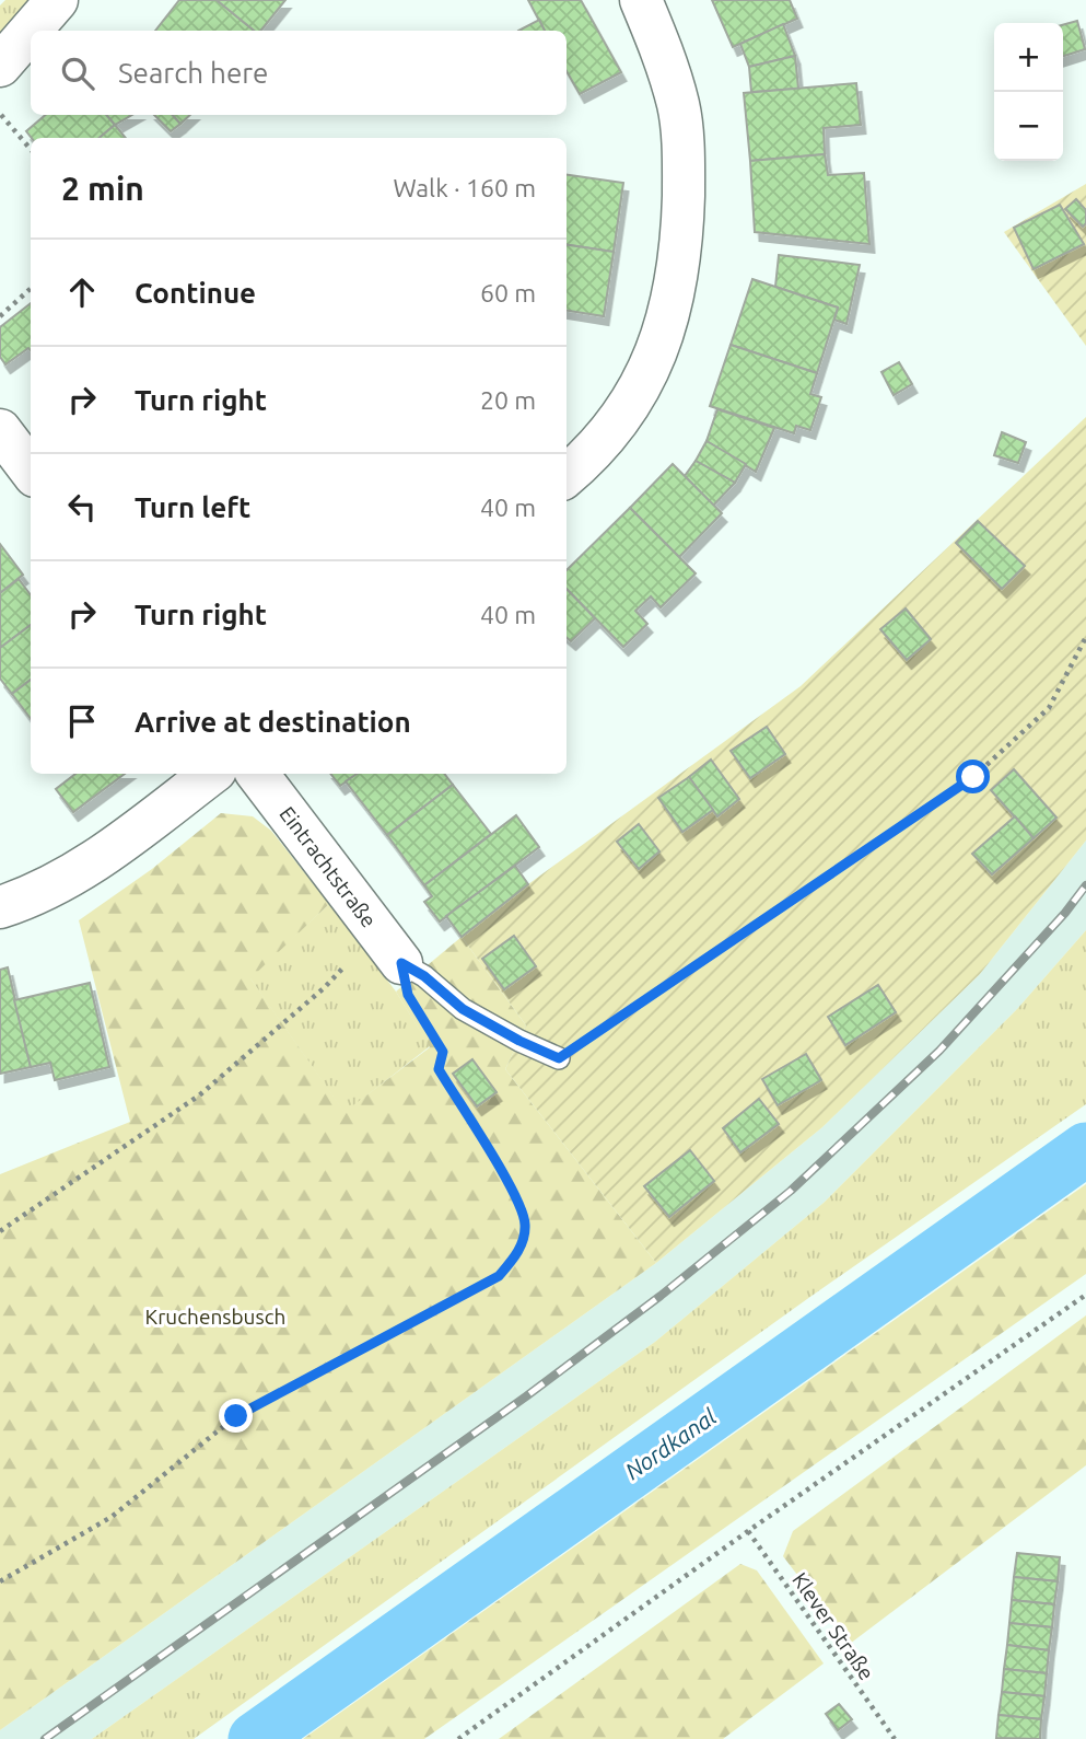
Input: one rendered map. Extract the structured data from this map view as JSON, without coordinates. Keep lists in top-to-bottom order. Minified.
{"streets":{"street":["Eintrachtstraße"],"path":["Klever Straße"]},"water":["Nordkanal"],"parks":["Kruchensbusch"],"page":{"map_buttons":["+","−"],"search":"Search here","heading":["2 min","Walk · 160 m"],"list":[["Continue","60 m"],["Turn right","20 m"],["Turn left","40 m"],["Turn right","40 m"],"Arrive at destination"]}}
